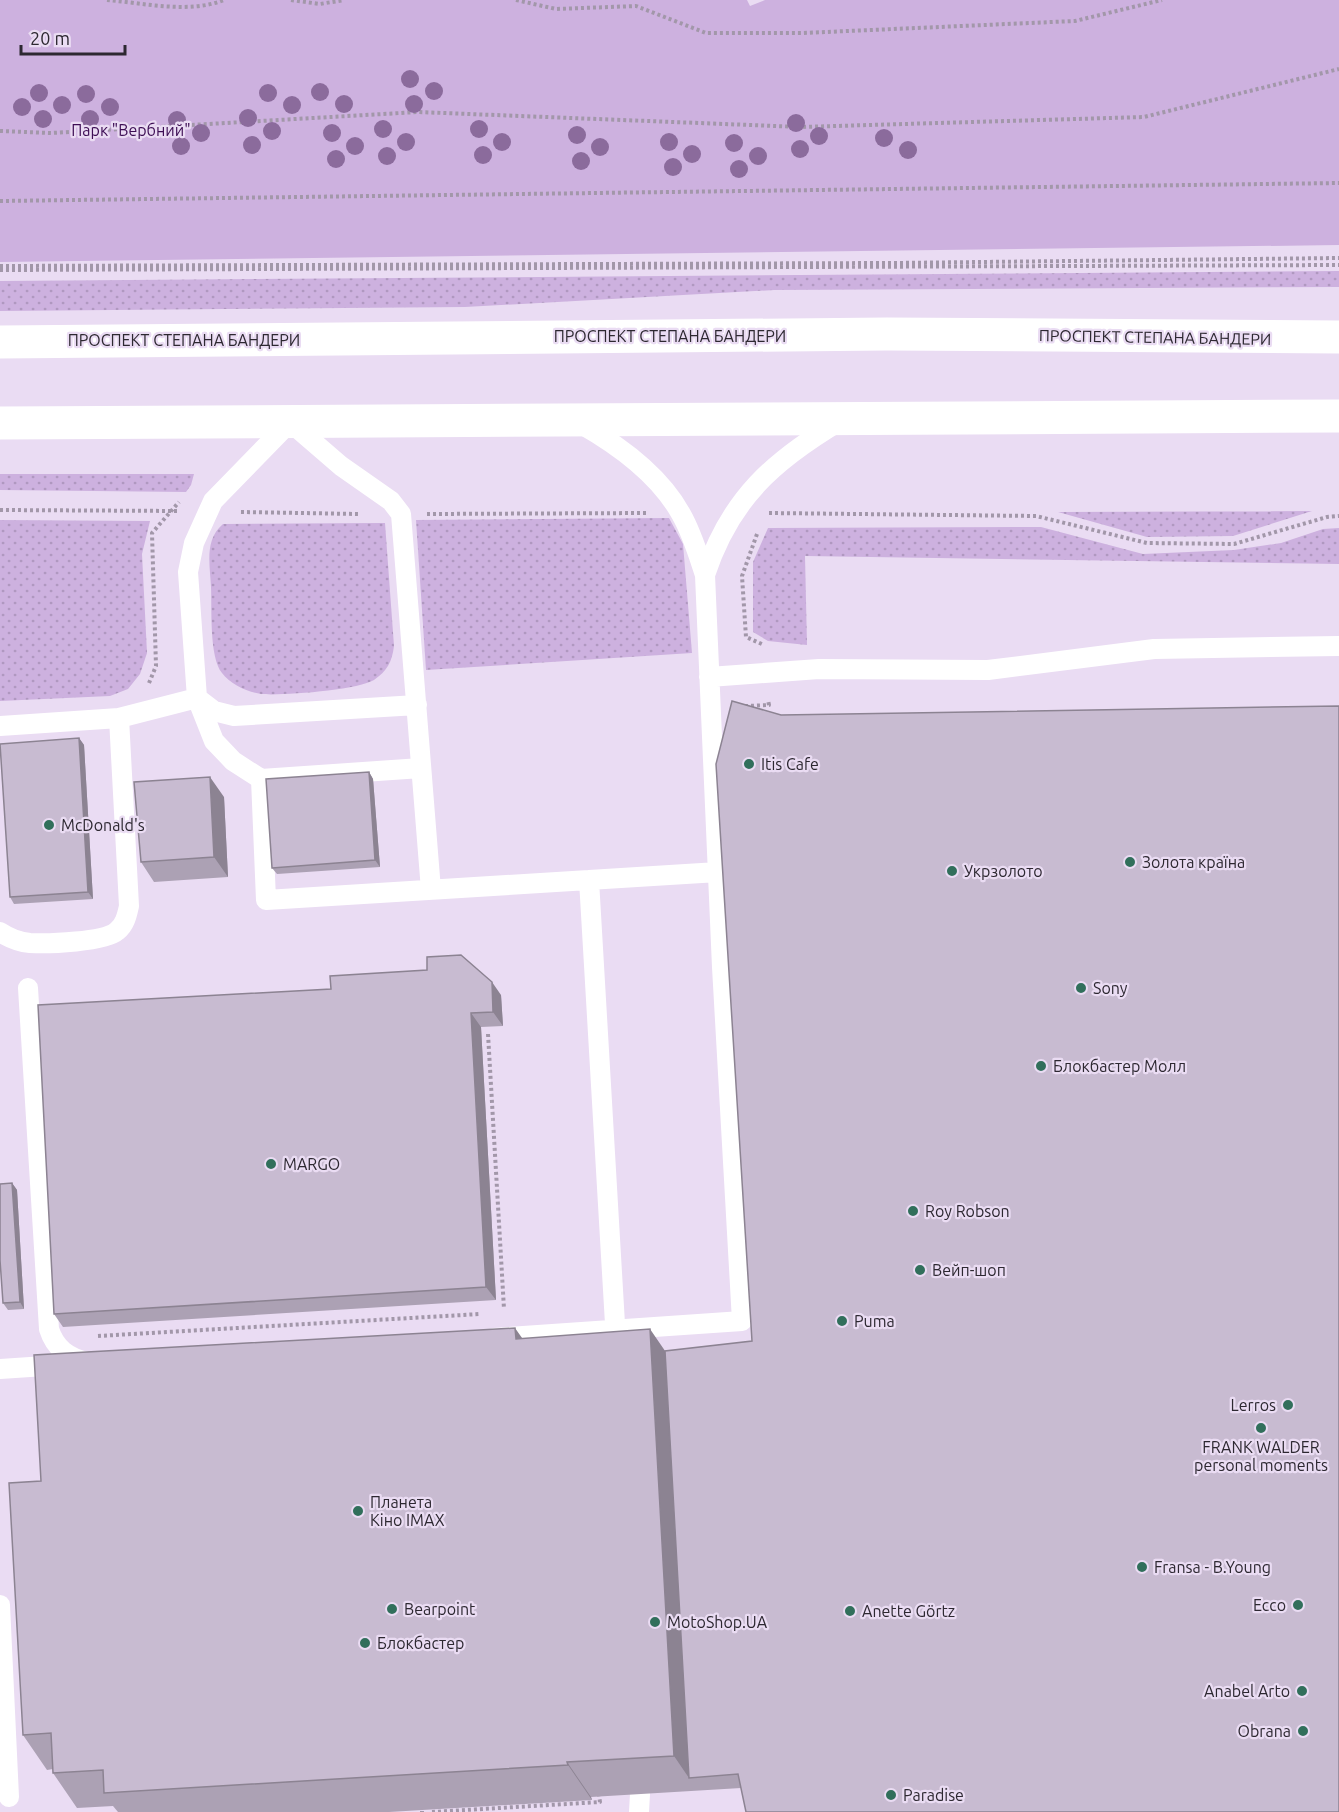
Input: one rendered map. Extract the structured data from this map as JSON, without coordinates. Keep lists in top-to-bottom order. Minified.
{"streets":{"main road":["ПРОСПЕКТ СТЕПАНА БАНДЕРИ"]},"parks":["Парк \"Вербний\""],"places":["Itis Cafe","McDonald's","Золота країна","Укрзолото","Sony","Блокбастер Молл","MARGO","Roy Robson","Вейп-шоп","Puma","Lerros","FRANK WALDER personal moments","Планета Кіно IMAX","Fransa - B.Young","Ecco","Bearpoint","Anette Görtz","MotoShop.UA","Блокбастер","Anabel Arto","Obrana","Paradise"],"scale_bar":"20 m"}
